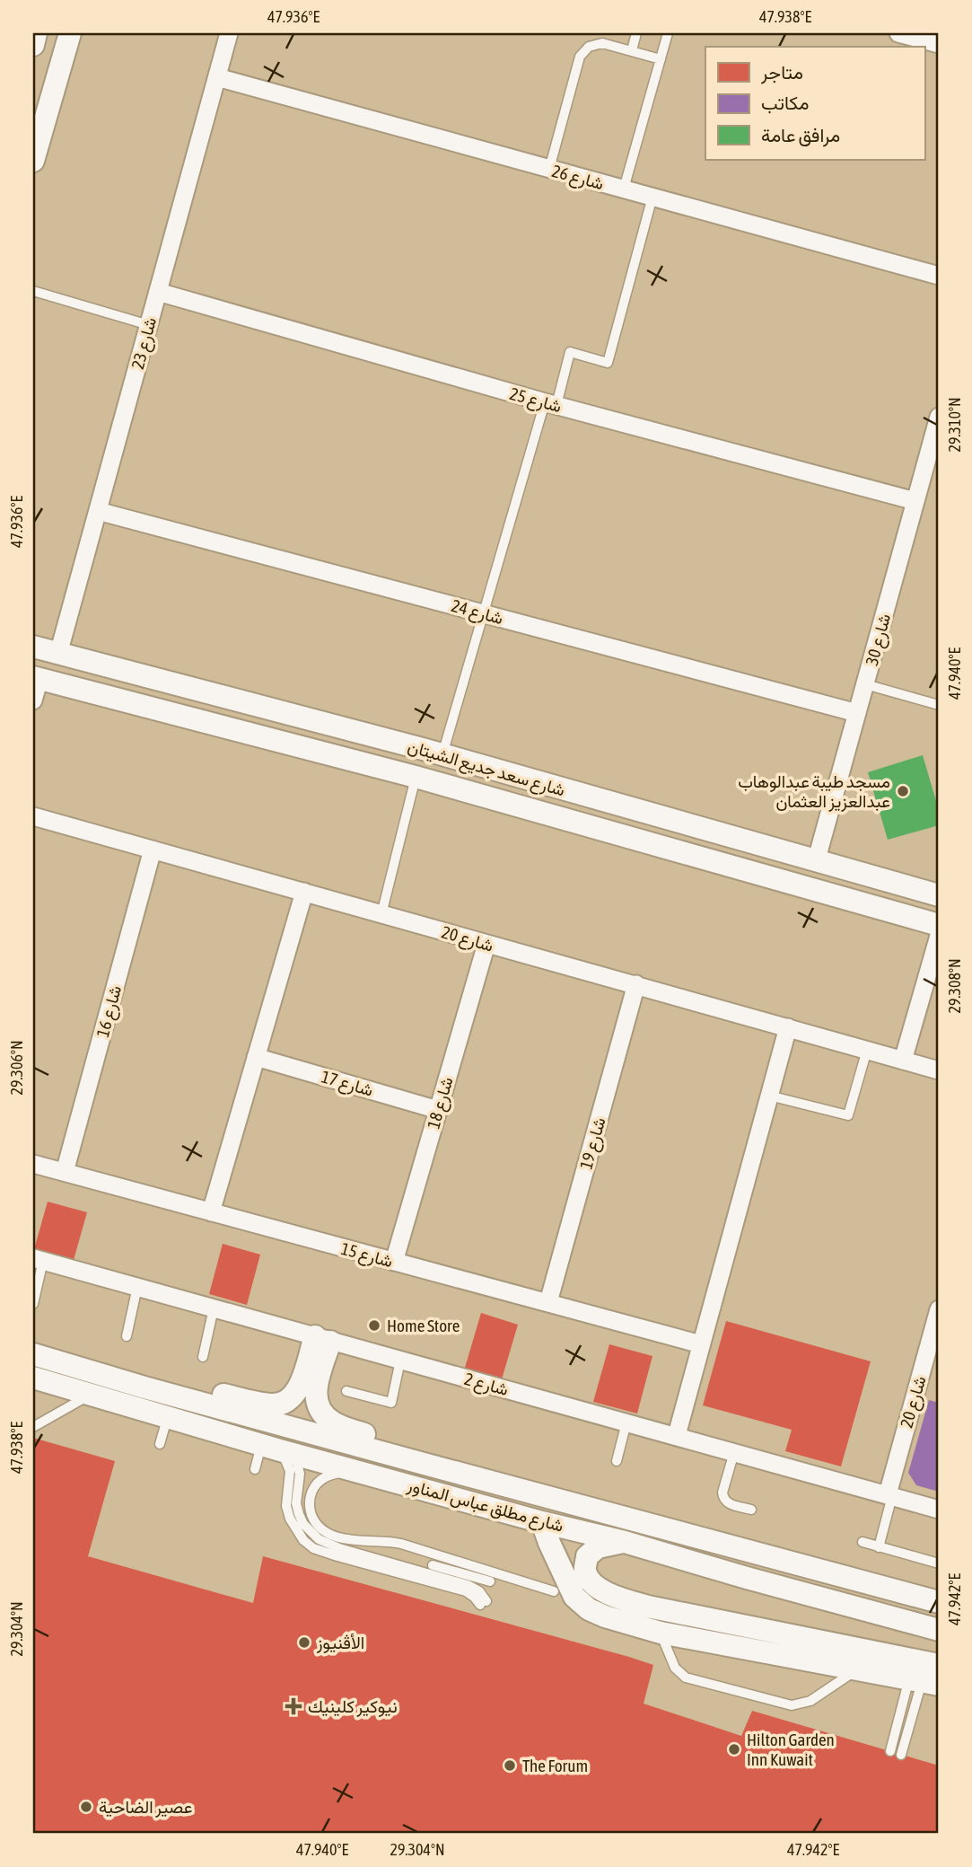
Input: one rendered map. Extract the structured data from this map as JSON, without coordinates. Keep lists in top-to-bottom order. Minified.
{"streets":{"street":["شارع 26","شارع 23","شارع 25","شارع 24","شارع 30","شارع سعد جديع الشيتان","شارع 20","شارع 16","شارع 17","شارع 18","شارع 19","شارع 15","شارع 2","شارع مطلق عباس المناور"]},"crossings":[["شارع 26","شارع 23"],["شارع 23","شارع 25"],["شارع 23","شارع 24"],["شارع 23","شارع سعد جديع الشيتان"],["شارع 25","شارع 30"],["شارع 24","شارع 30"],["شارع 30","شارع سعد جديع الشيتان"],["شارع 20","شارع 16"],["شارع 20","شارع 18"],["شارع 20","شارع 19"],["شارع 20","شارع 2"],["شارع 16","شارع 15"],["شارع 17","شارع 18"],["شارع 18","شارع 15"],["شارع 19","شارع 15"]],"places":{"other":["مسجد طيبة عبدالوهاب عبدالعزيز العثمان","Home Store","الأڤنيوز","Hilton Garden Inn Kuwait","The Forum","عصير الضاحية"],"health":["نيوكير كلينيك"]},"legend":["متاجر","مكاتب","مرافق عامة"],"coordinates":["47.936°E","47.938°E","29.310°N","47.940°E","29.308°N","29.306°N","47.942°E","29.304°N"]}
